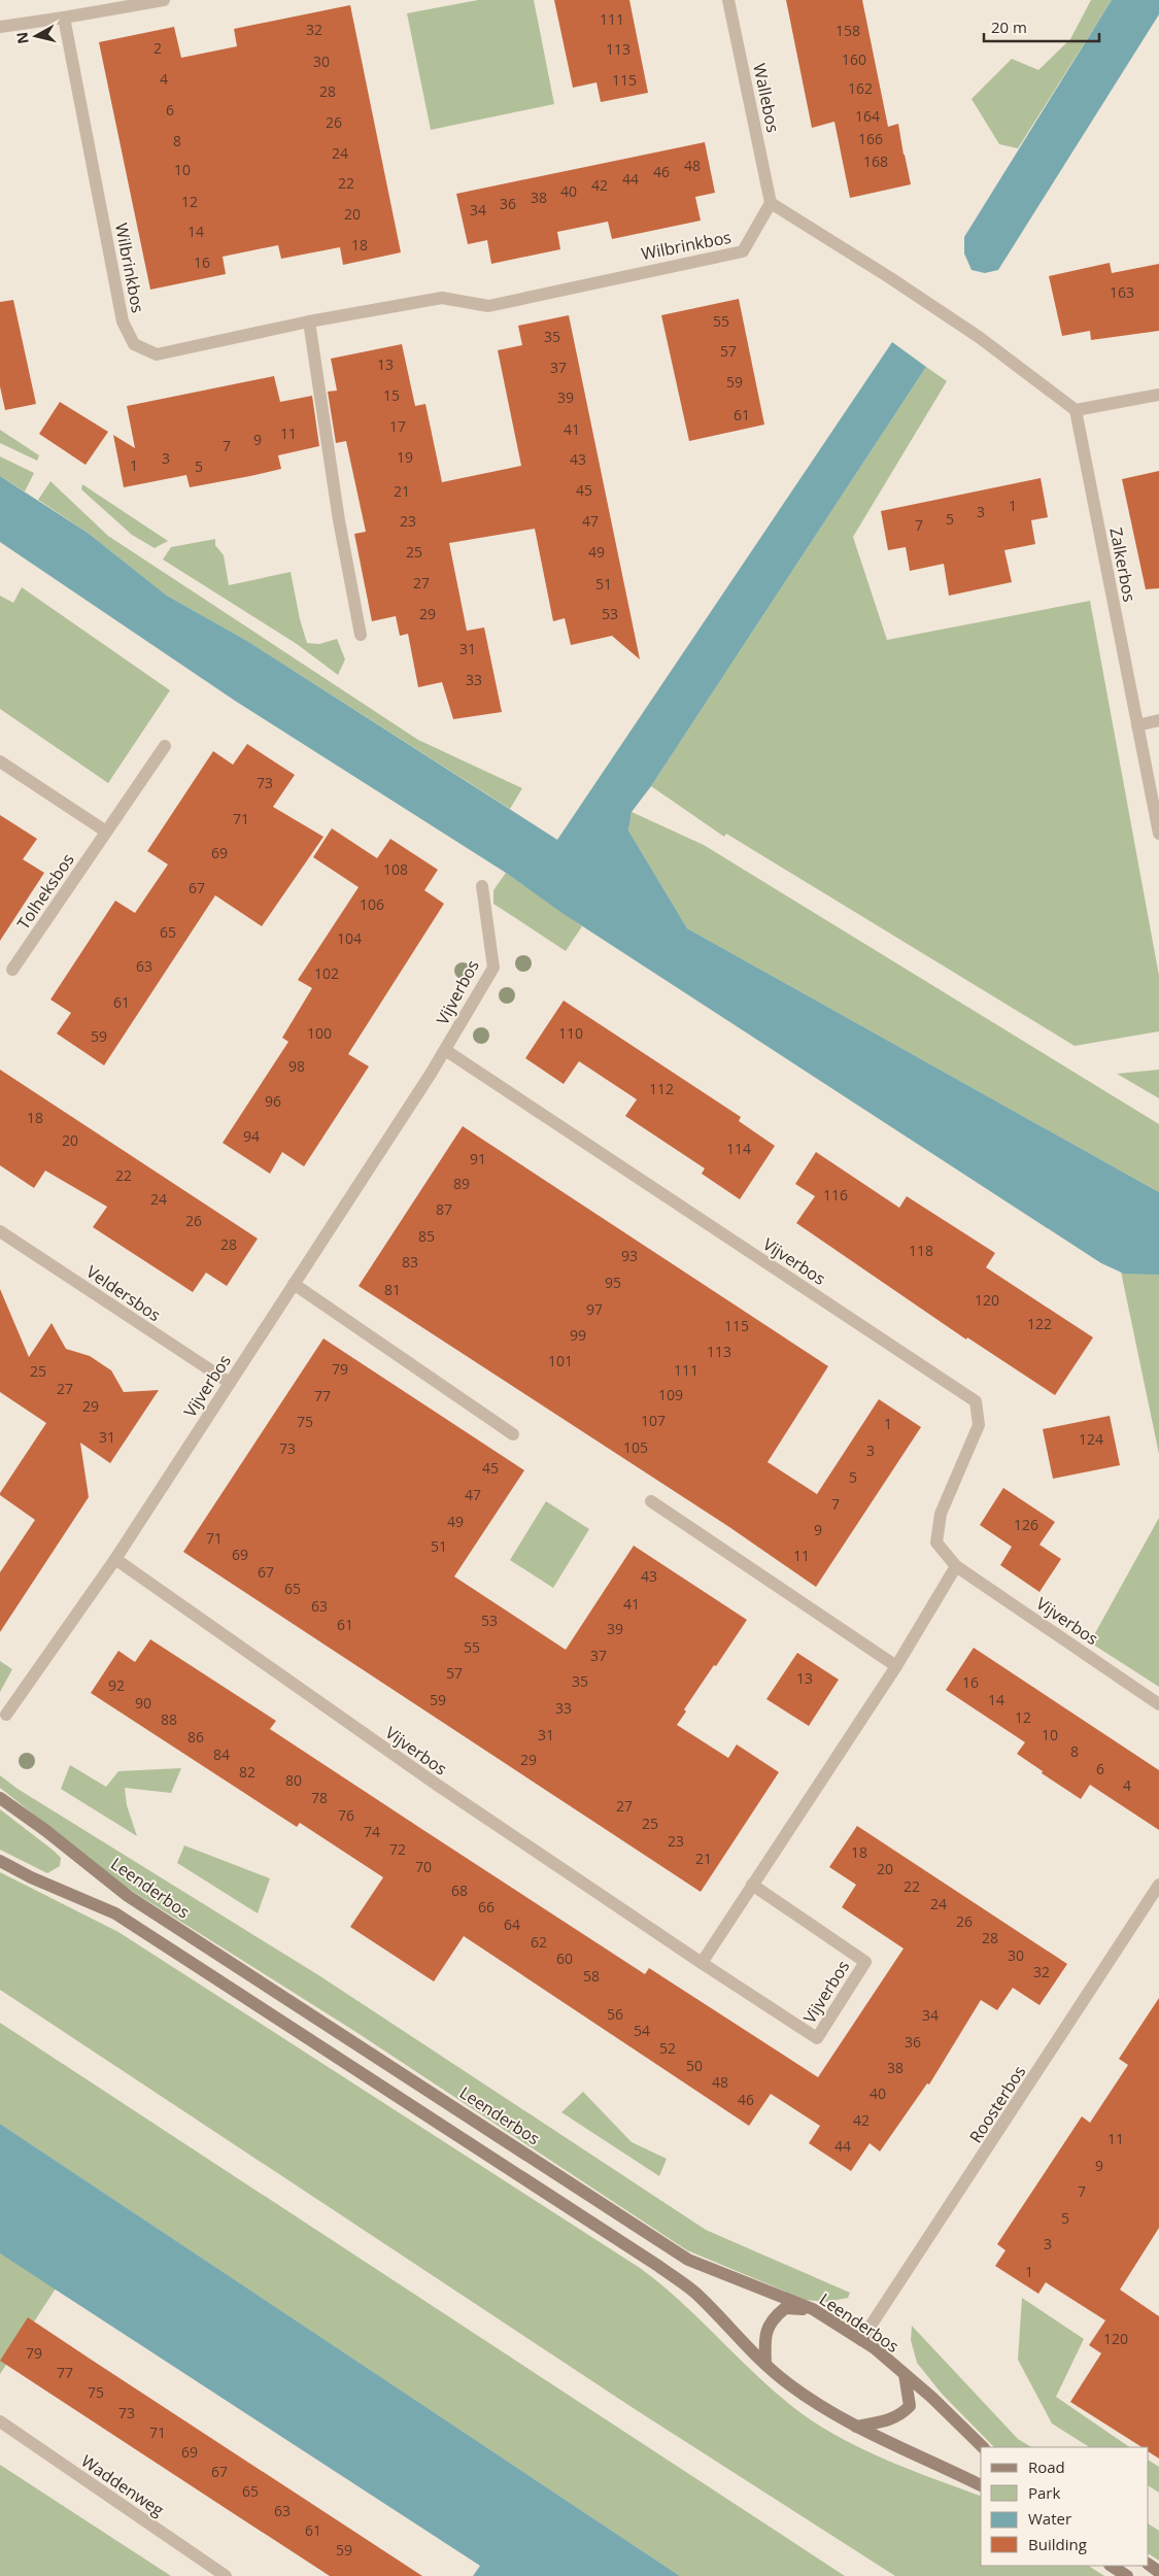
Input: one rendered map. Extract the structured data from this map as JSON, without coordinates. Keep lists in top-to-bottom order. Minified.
{"streets":{"main road":["Leenderbos"],"street":["Wallebos","Wilbrinkbos","Zalkerbos","Tolheksbos","Vijverbos","Veldersbos","Roosterbos","Waddenweg"]},"crossings":[["Wallebos","Wilbrinkbos"],["Vijverbos","Veldersbos"],["Leenderbos","Roosterbos"]],"house_numbers":["111","32","158","2","113","160","30","4","115","162","28","6","164","26","166","8","24","168","48","10","46","44","22","42","40","38","12","36","34","20","14","18","16","163","55","35","57","13","37","59","15","39","61","17","41","11","9","7","19","3","43","1","5","45","21","1","3","5","23","47","7","25","49","27","51","29","53","31","33","73","71","69","108","67","106","65","104","63","102","61","100","110","59","98","112","96","18","94","20","114","91","22","89","116","24","87","26","85","28","118","93","83","95","81","120","97","122","115","99","113","101","79","111","25","27","109","77","29","107","75","1","31","124","105","73","3","45","5","47","7","49","126","9","71","51","69","11","67","43","65","41","63","53","61","39","55","37","57","13","35","16","92","59","14","90","33","12","88","31","10","86","8","84","29","6","82","80","4","78","27","76","25","74","23","72","18","21","70","20","22","68","24","66","26","64","28","62","30","60","32","58","56","34","54","36","52","50","38","48","40","46","42","11","44","9","7","5","3","1","120","79","77","75","73","71","69","67","65","63","61","59"],"legend":["Road","Park","Water","Building"],"scale_bar":"20 m","north":"left"}
